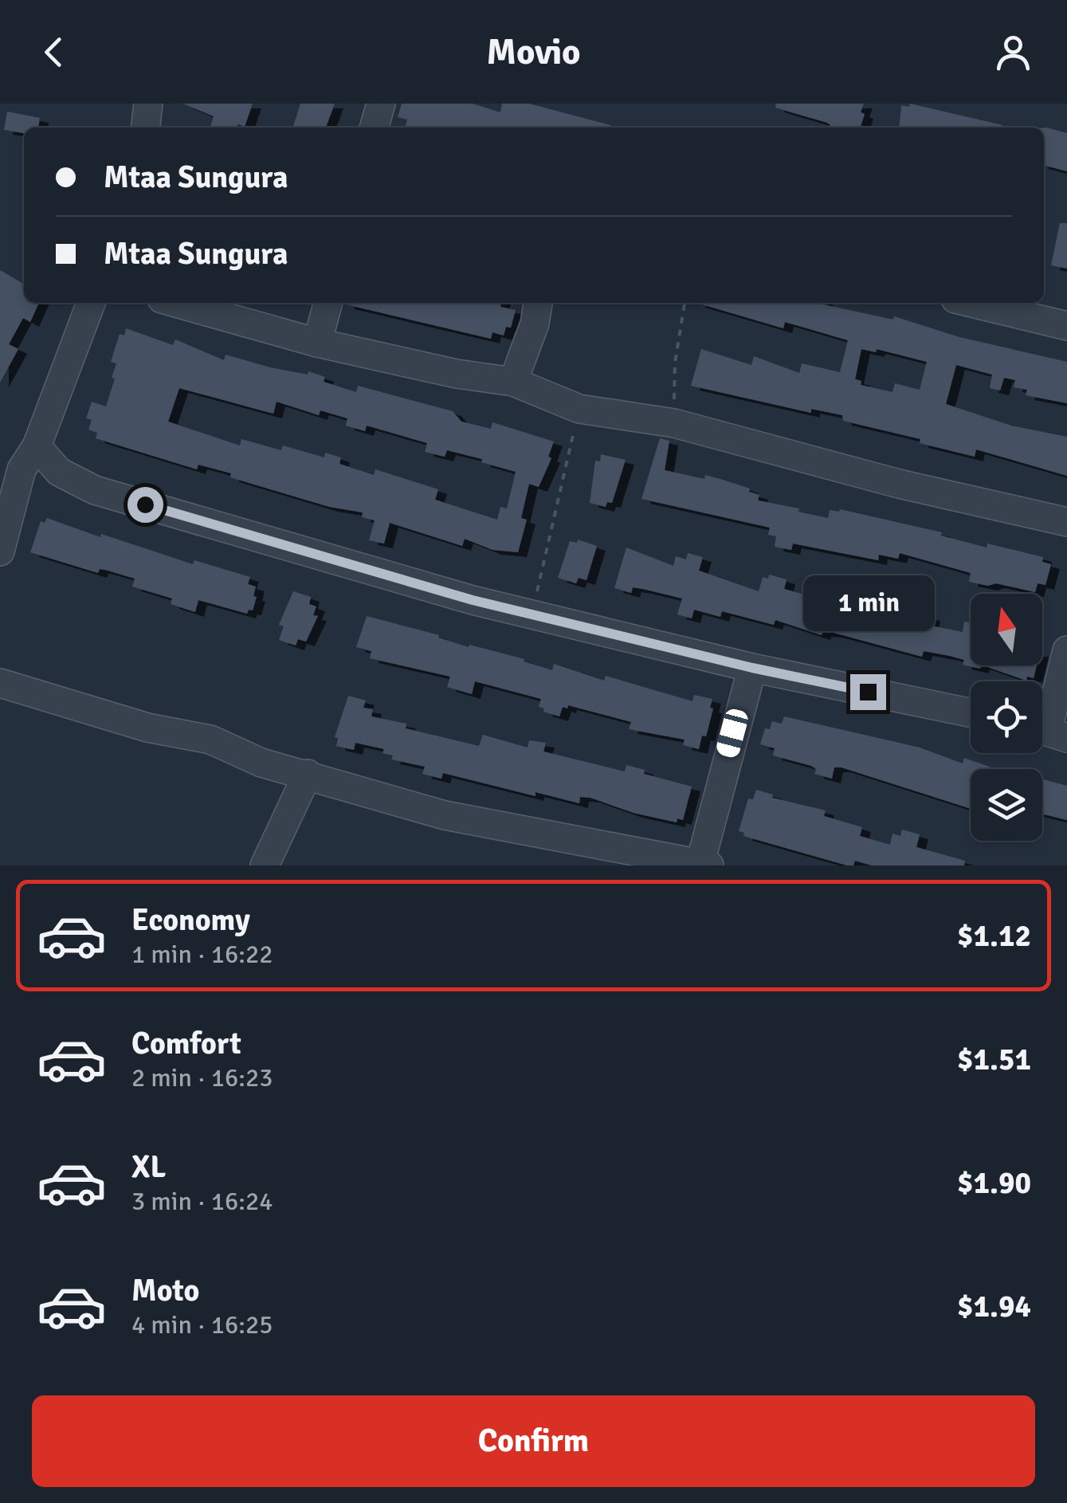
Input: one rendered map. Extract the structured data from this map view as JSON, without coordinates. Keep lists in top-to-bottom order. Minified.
{"north":"top","page":{"header":"Movio","banner":["Mtaa Sungura","Mtaa Sungura"],"bubble":"1 min","list":[{"name":"Economy","note":"1 min · 16:22","value":"$1.12"},{"name":"Comfort","note":"2 min · 16:23","value":"$1.51"},{"name":"XL","note":"3 min · 16:24","value":"$1.90"},{"name":"Moto","note":"4 min · 16:25","value":"$1.94"}],"buttons":"Confirm"}}
